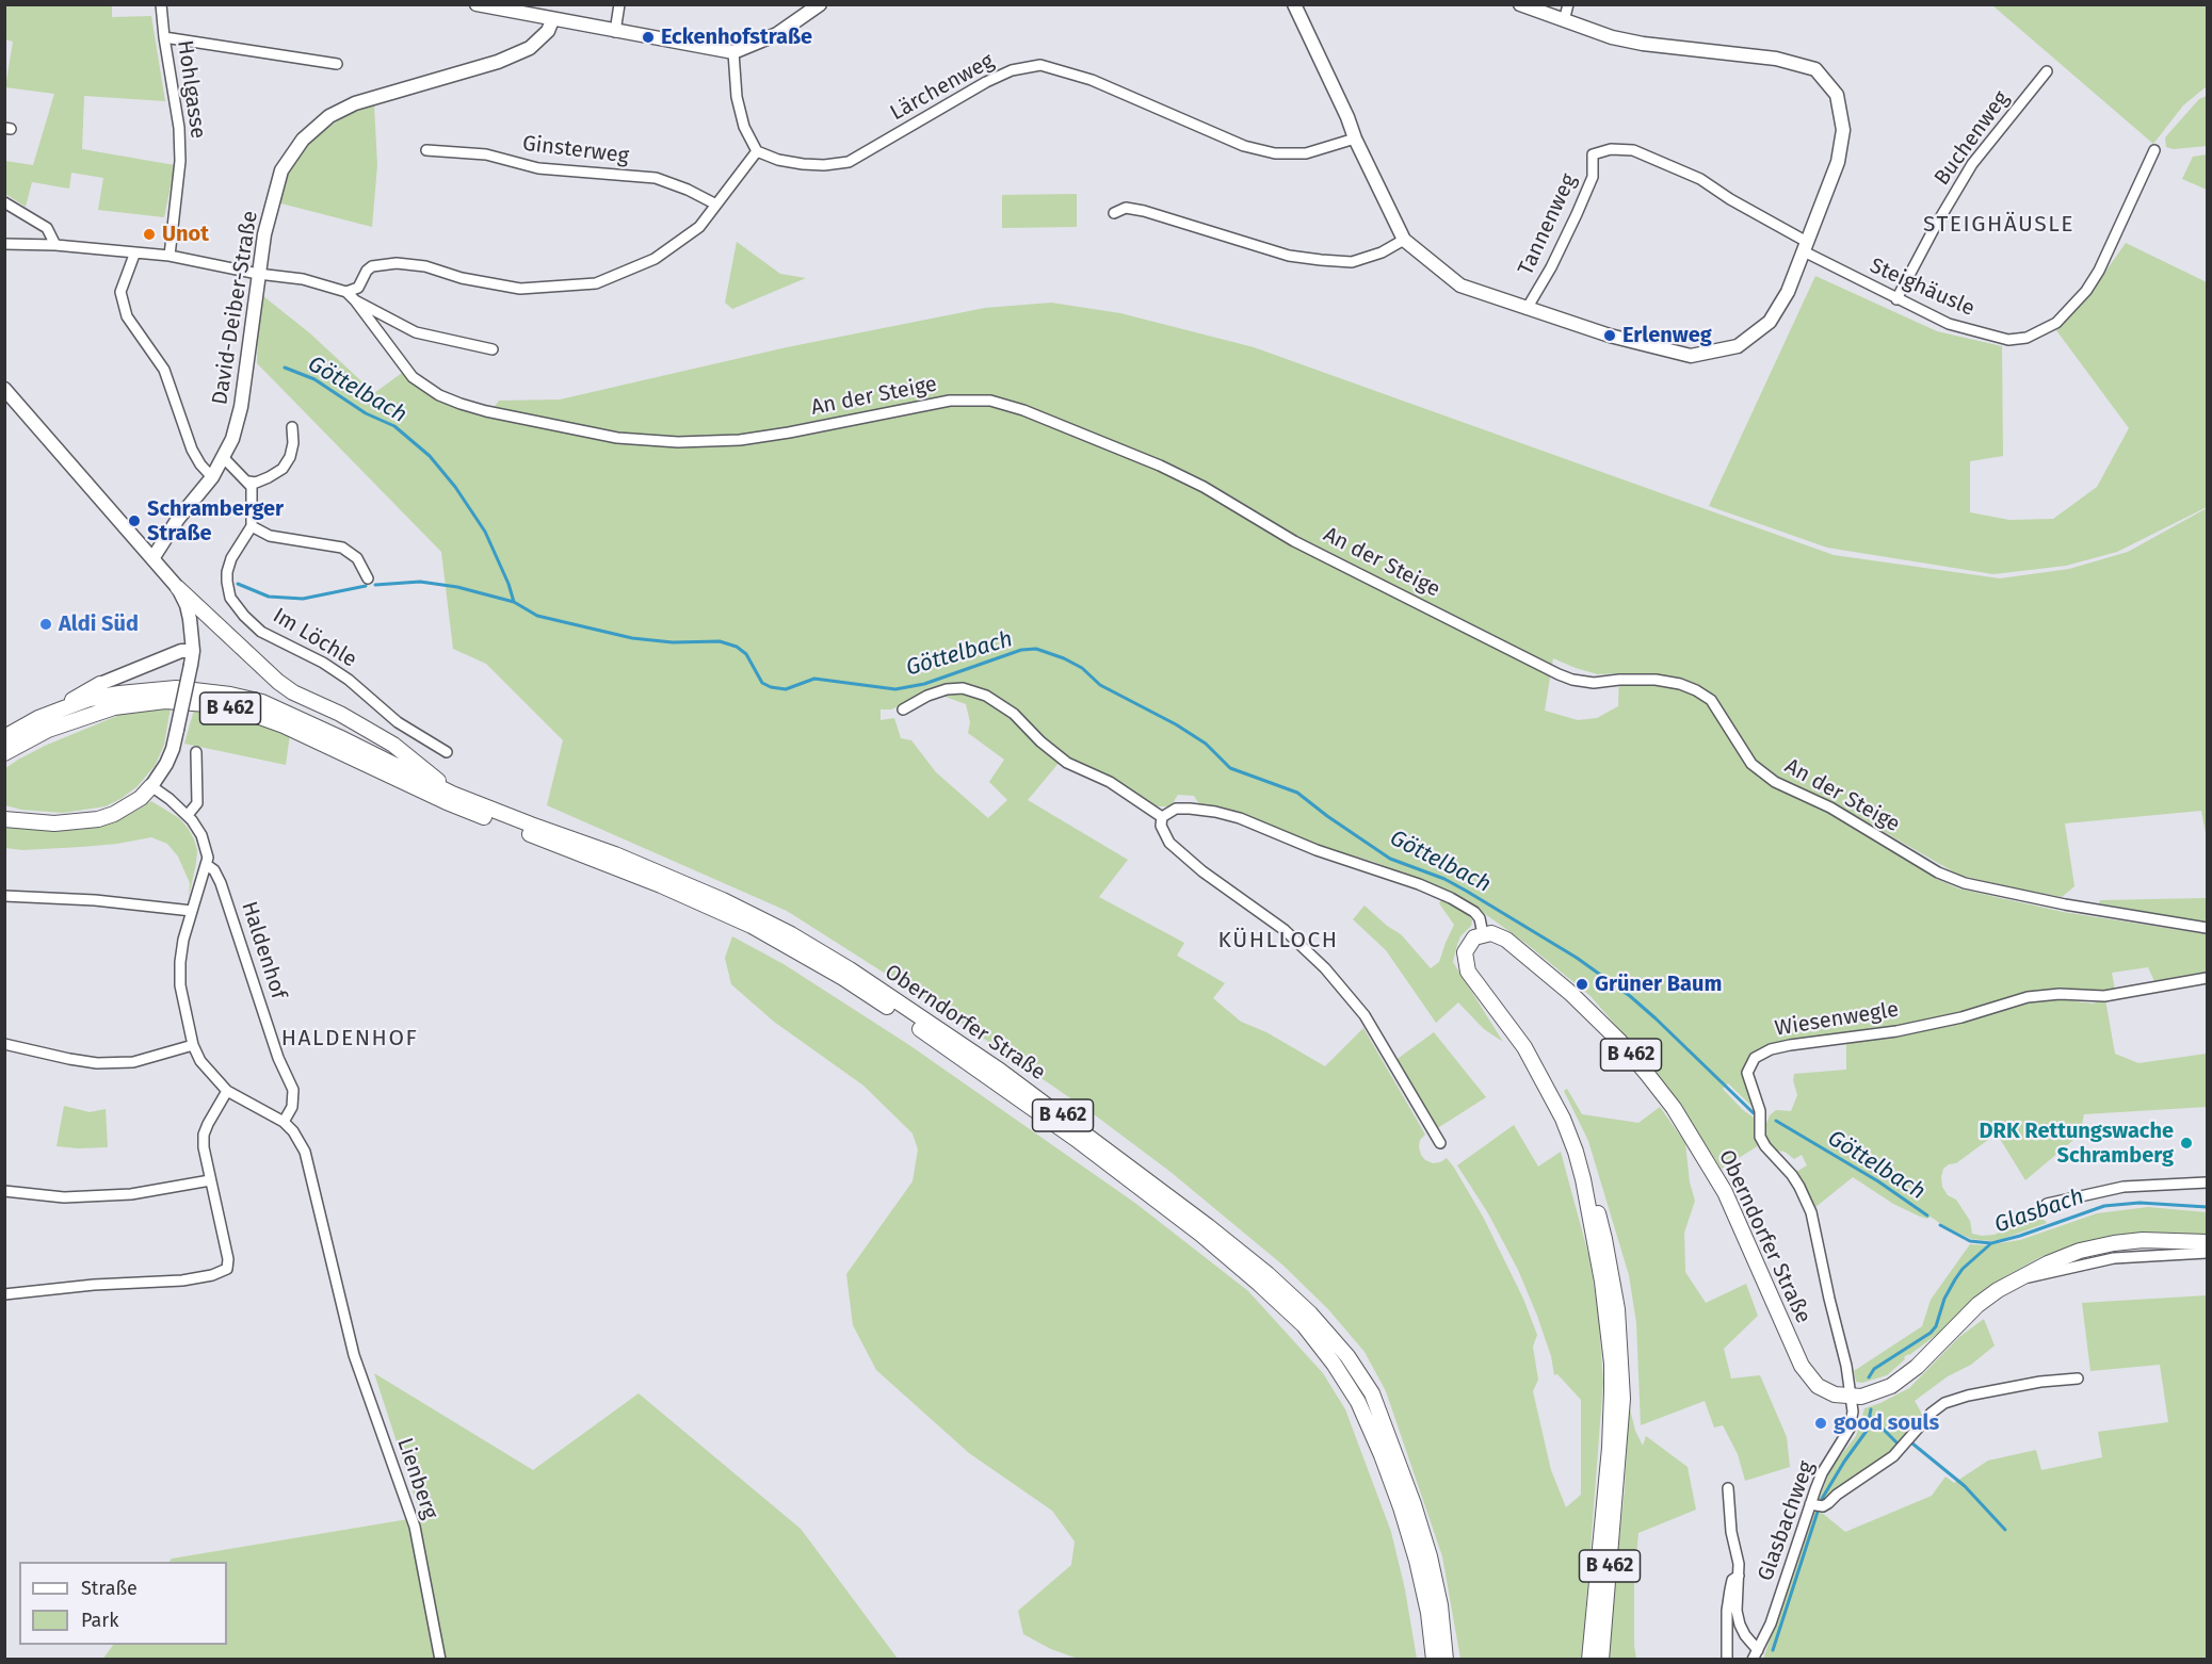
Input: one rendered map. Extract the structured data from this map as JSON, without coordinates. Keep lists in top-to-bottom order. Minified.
{"streets":{"main road":["B 462","Oberndorfer Straße"],"street":["Lärchenweg","Hohlgasse","Buchenweg","Ginsterweg","Tannenweg","Steighäusle","David-Deiber-Straße","An der Steige","Im Löchle","Haldenhof","Wiesenwegle","Lienberg","Glasbachweg"]},"crossings":[["Buchenweg","Steighäusle"],["Tannenweg","Steighäusle"],["B 462","Oberndorfer Straße"],["Haldenhof","Lienberg"],["Wiesenwegle","Oberndorfer Straße"],["Wiesenwegle","Glasbachweg"],["Oberndorfer Straße","Glasbachweg"]],"districts":["STEIGHÄUSLE","KÜHLLOCH","HALDENHOF"],"water":["Göttelbach","Glasbach"],"places":["Eckenhofstraße","Unot","Erlenweg","Schramberger Straße","Aldi Süd","Grüner Baum","DRK Rettungswache Schramberg","good souls"],"legend":["Straße","Park"]}
